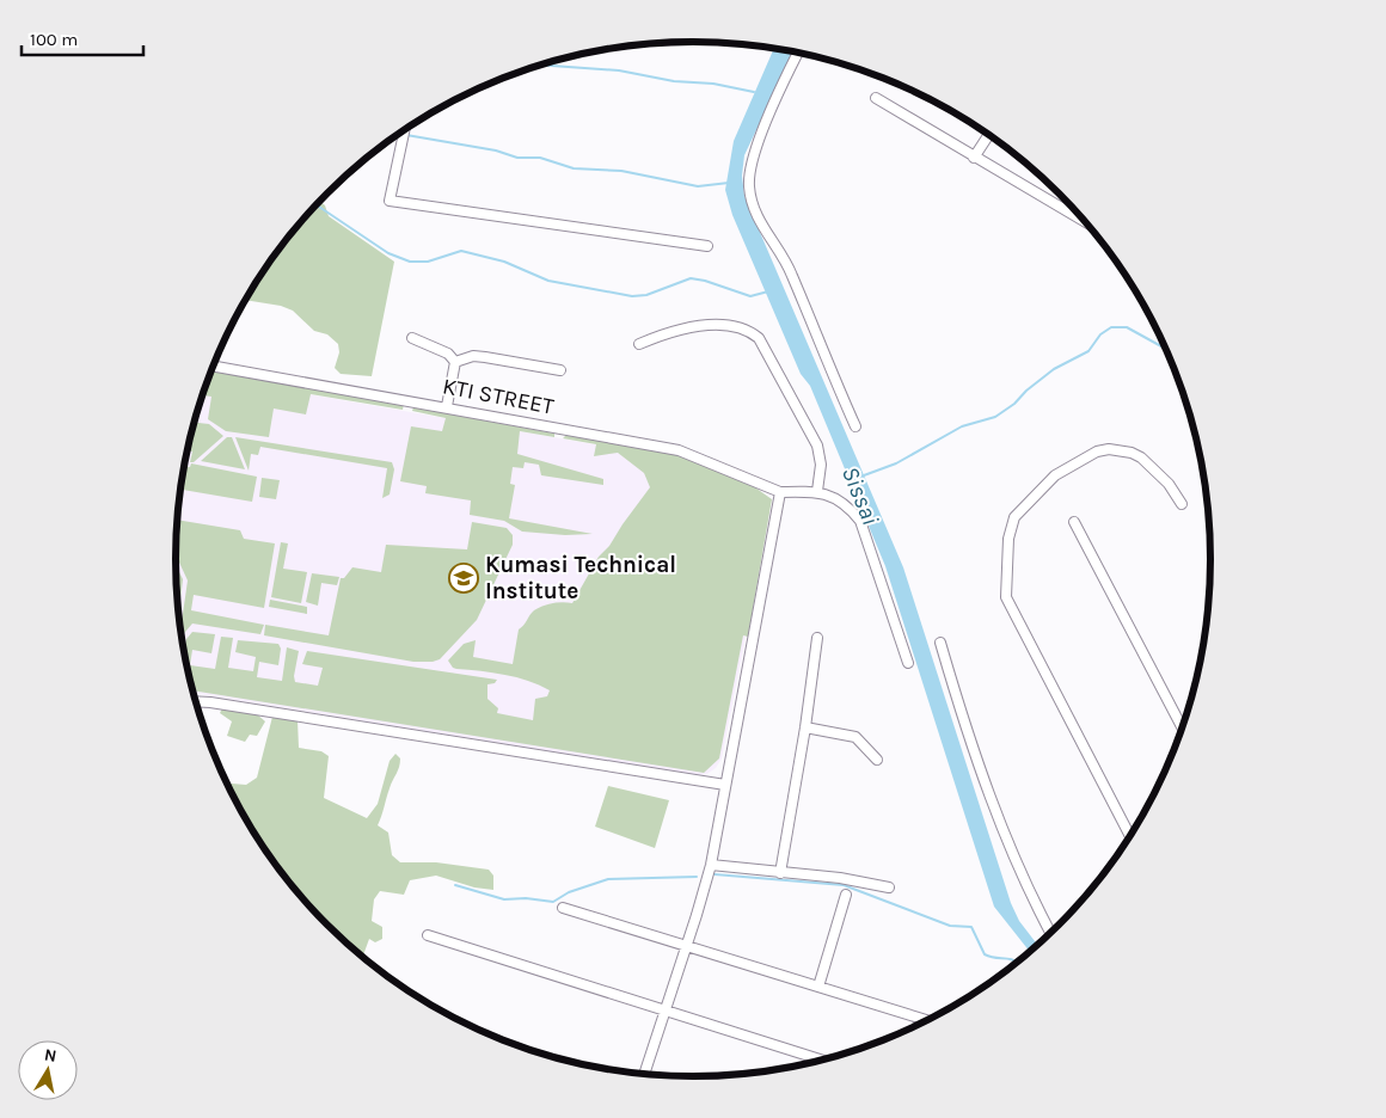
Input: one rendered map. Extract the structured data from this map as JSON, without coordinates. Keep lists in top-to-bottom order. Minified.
{"streets":{"street":["KTI STREET"]},"water":["Sissai"],"places":{"school or university":["Kumasi Technical Institute"]},"scale_bar":"100 m","north":"top"}
